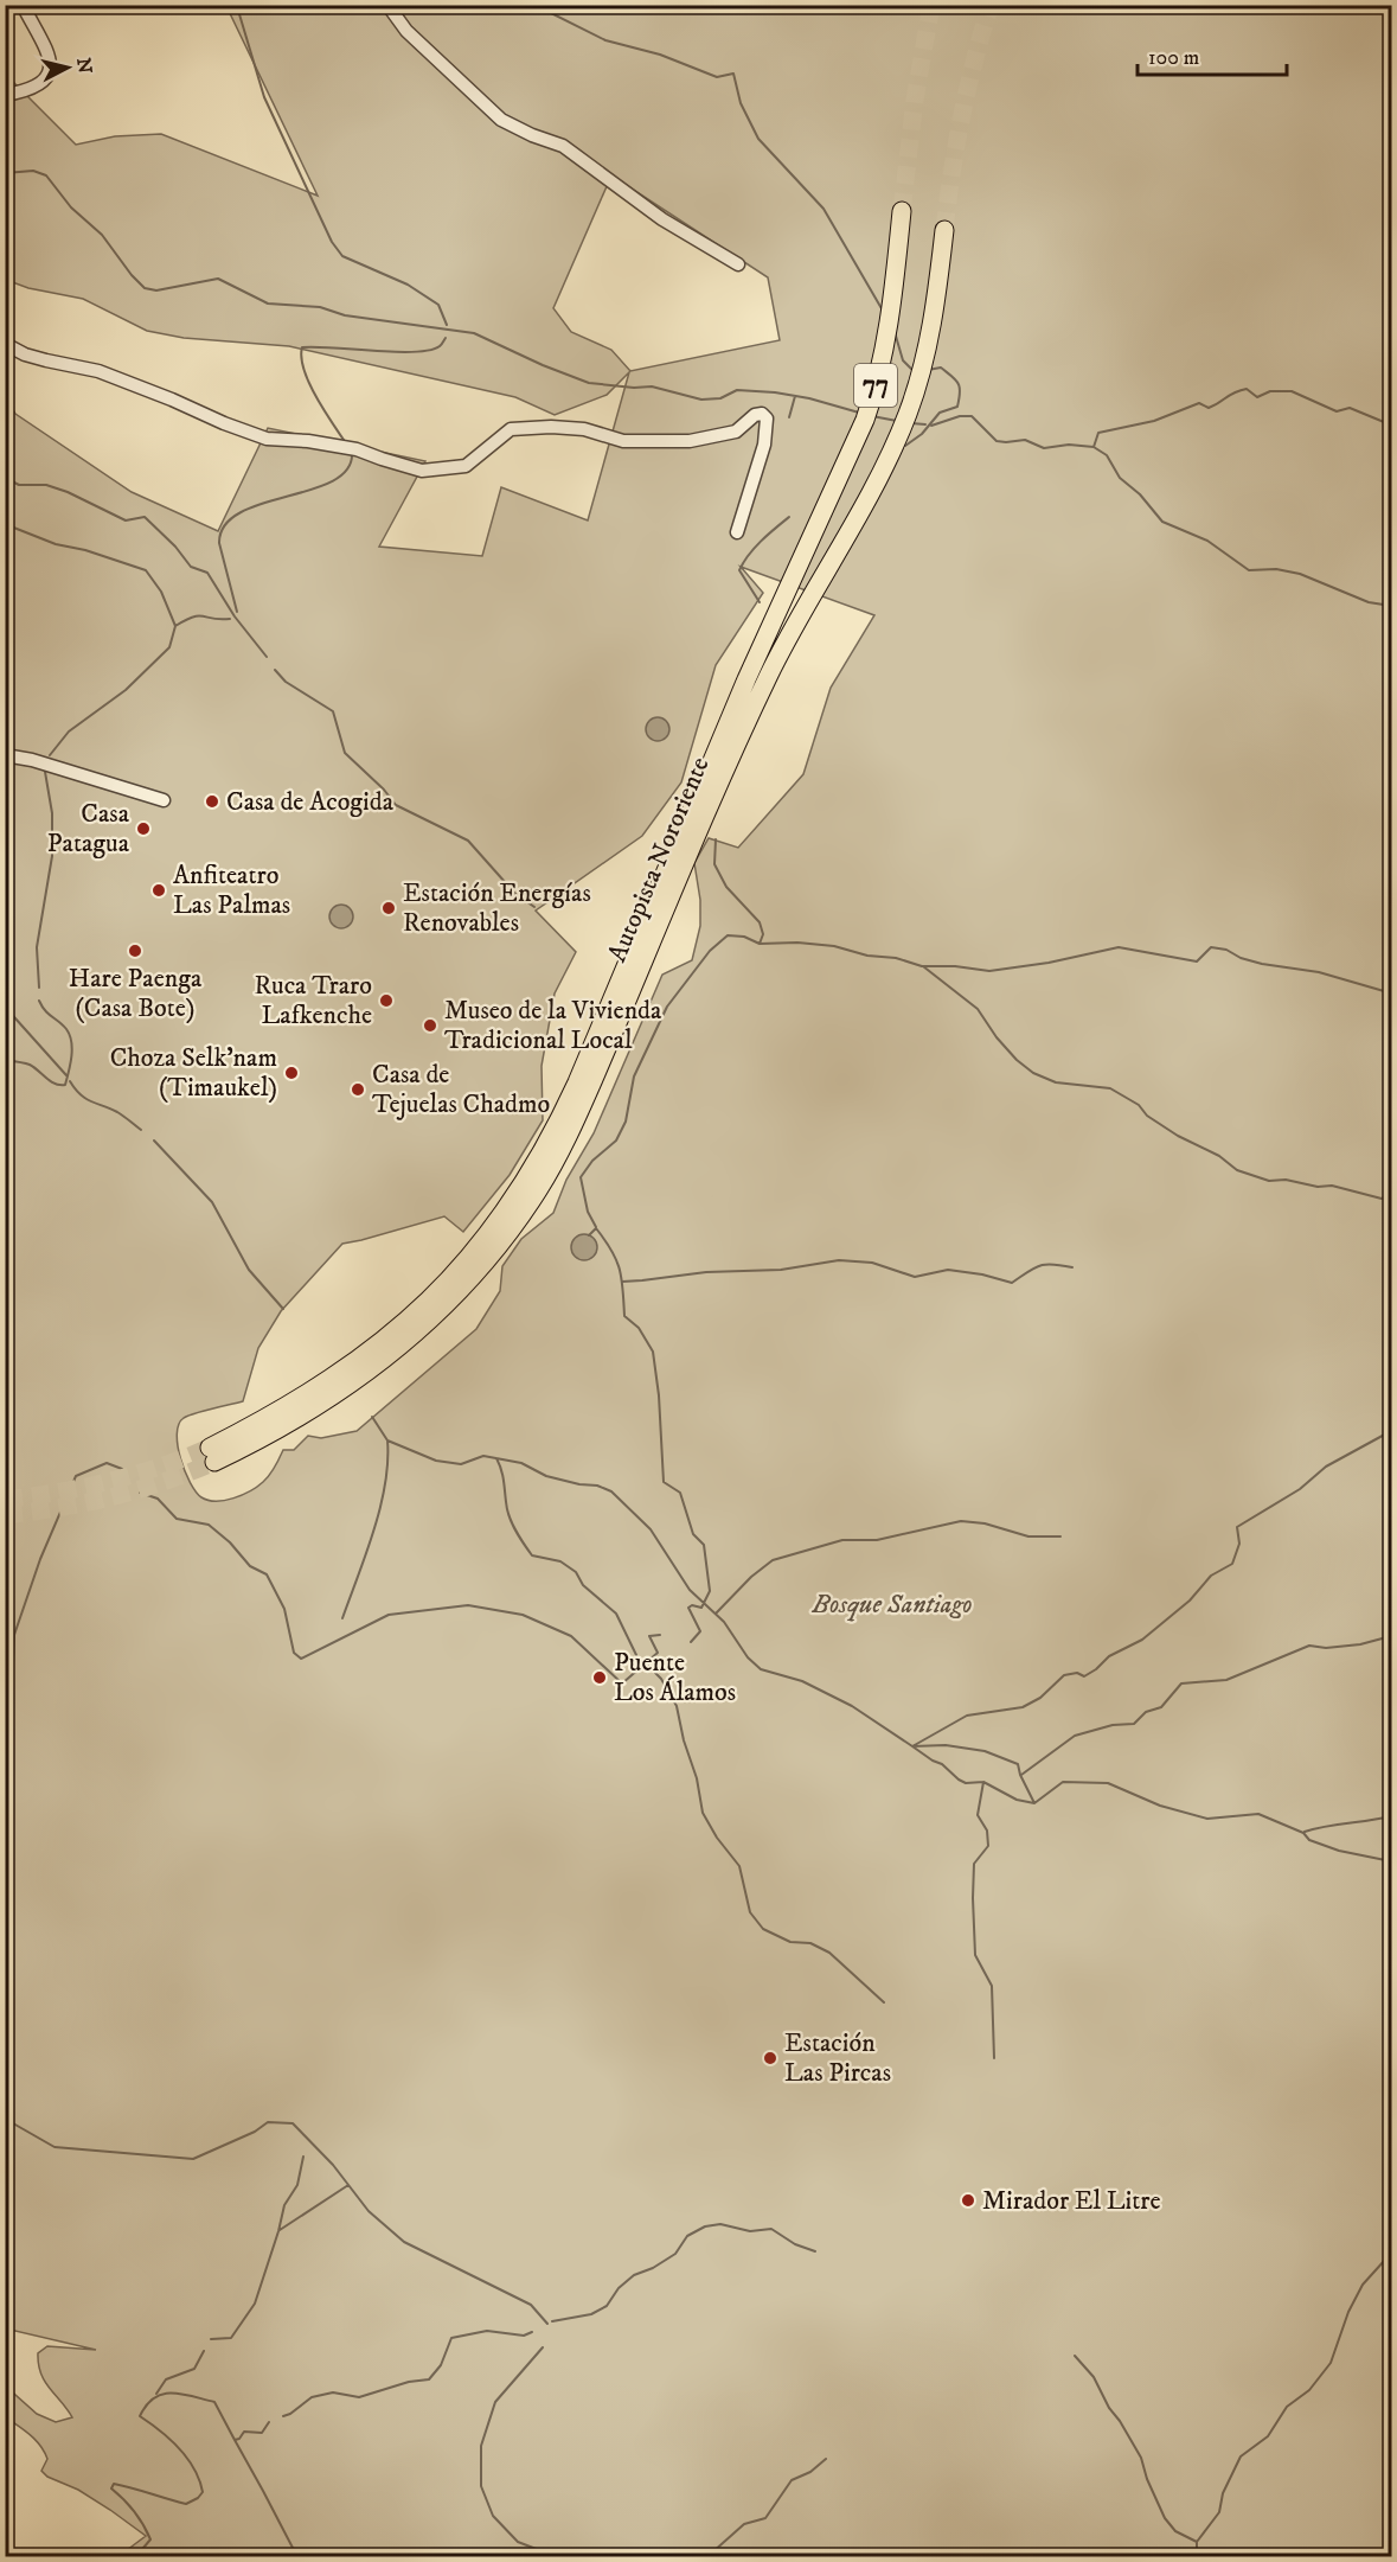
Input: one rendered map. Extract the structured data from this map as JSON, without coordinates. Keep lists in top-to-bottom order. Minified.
{"streets":{"highway":["77","Autopista Nororiente"]},"parks":["Bosque Santiago"],"places":["Casa de Acogida","Casa Patagua","Anfiteatro Las Palmas","Estación Energías Renovables","Hare Paenga (Casa Bote)","Ruca Traro Lafkenche","Museo de la Vivienda Tradicional Local","Choza Selk'nam (Timaukel)","Casa de Tejuelas Chadmo","Puente Los Álamos","Estación Las Pircas","Mirador El Litre"],"scale_bar":"100 m","north":"right"}
